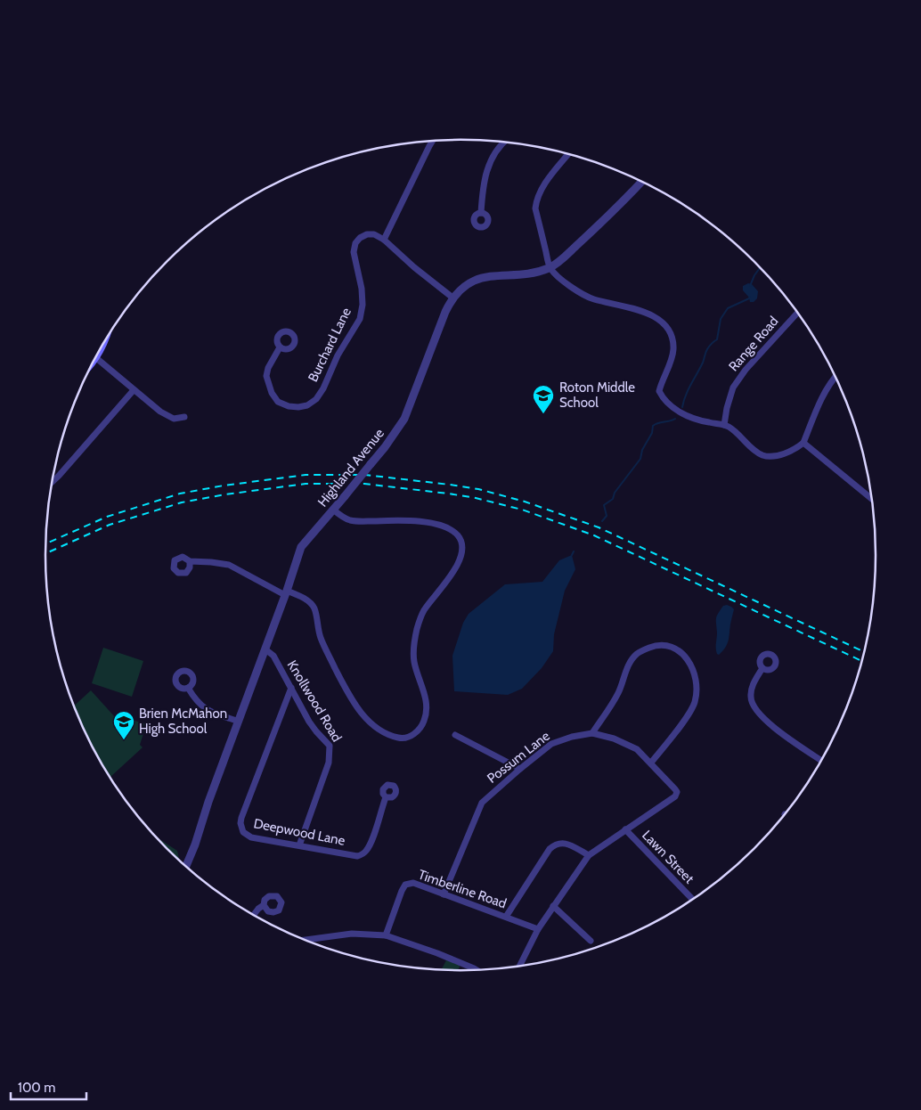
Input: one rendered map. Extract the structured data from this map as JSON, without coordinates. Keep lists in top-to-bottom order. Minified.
{"streets":{"street":["Range Road","Burchard Lane","Highland Avenue","Knollwood Road","Possum Lane","Deepwood Lane","Lawn Street","Timberline Road"]},"crossings":[["Highland Avenue","Knollwood Road"],["Knollwood Road","Deepwood Lane"],["Possum Lane","Lawn Street"],["Possum Lane","Timberline Road"]],"places":{"school or university":["Roton Middle School","Brien McMahon High School"]},"scale_bar":"100 m"}
